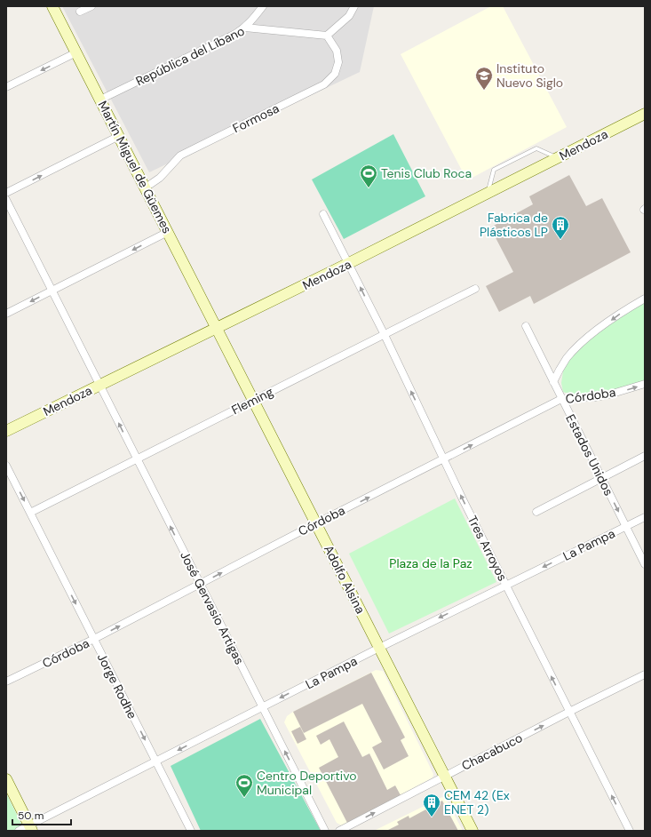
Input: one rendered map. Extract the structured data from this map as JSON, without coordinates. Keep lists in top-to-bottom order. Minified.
{"streets":{"main road":["Mendoza","Martín Miguel de Güemes","Adolfo Alsina"],"street":["República del Líbano","Formosa","Córdoba","Fleming","Estados Unidos","La Pampa","Tres Arroyos","José Gervasio Artigas","Jorge Rodhe","Chacabuco"]},"crossings":[["República del Líbano","Formosa"],["República del Líbano","Martín Miguel de Güemes"],["Formosa","Martín Miguel de Güemes"],["Mendoza","Martín Miguel de Güemes"],["Mendoza","Tres Arroyos"],["Mendoza","Adolfo Alsina"],["Mendoza","José Gervasio Artigas"],["Martín Miguel de Güemes","Adolfo Alsina"],["Córdoba","Estados Unidos"],["Córdoba","Tres Arroyos"],["Córdoba","Adolfo Alsina"],["Córdoba","José Gervasio Artigas"],["Córdoba","Jorge Rodhe"],["Fleming","Tres Arroyos"],["Fleming","Adolfo Alsina"],["Fleming","José Gervasio Artigas"],["Fleming","Jorge Rodhe"],["Estados Unidos","La Pampa"],["La Pampa","Tres Arroyos"],["La Pampa","Adolfo Alsina"],["La Pampa","José Gervasio Artigas"],["La Pampa","Jorge Rodhe"],["Tres Arroyos","Chacabuco"],["Adolfo Alsina","Chacabuco"]],"one_way":["La Pampa","Tres Arroyos","José Gervasio Artigas","Jorge Rodhe","Chacabuco"],"parks":["Plaza de la Paz"],"places":{"school or university":["Instituto Nuevo Siglo"],"sports":["Tenis Club Roca","Centro Deportivo Municipal"],"building":["Fabrica de Plásticos LP","CEM 42 (Ex ENET 2)"]},"scale_bar":"50 m"}
